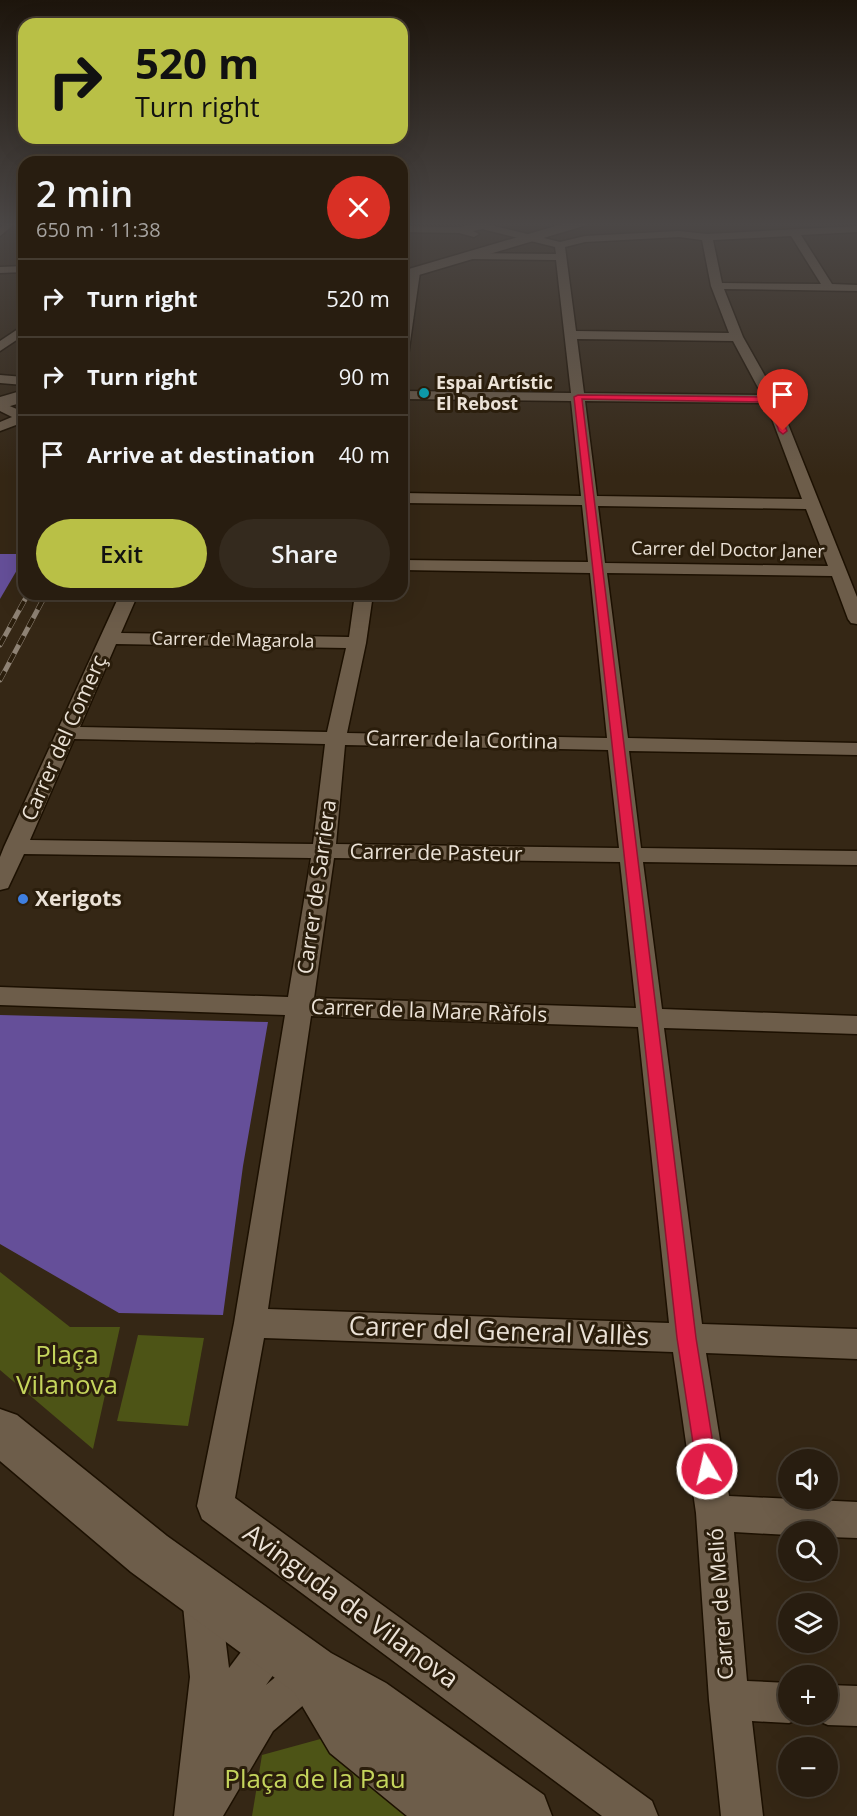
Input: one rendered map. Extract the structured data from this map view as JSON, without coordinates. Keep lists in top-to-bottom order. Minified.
{"streets":{"street":["Carrer del Doctor Janer","Carrer de Magarola","Carrer del Comerç","Carrer de la Cortina","Carrer de Pasteur","Carrer de Sarriera","Carrer de la Mare Ràfols","Carrer del General Vallès","Carrer de Melió","Avinguda de Vilanova"]},"crossings":[["Carrer del Doctor Janer","Carrer de Melió"],["Carrer de Magarola","Carrer del Comerç"],["Carrer de Magarola","Carrer de Sarriera"],["Carrer del Comerç","Carrer de la Cortina"],["Carrer del Comerç","Carrer de Pasteur"],["Carrer de la Cortina","Carrer de Sarriera"],["Carrer de la Cortina","Carrer de Melió"],["Carrer de Pasteur","Carrer de Sarriera"],["Carrer de Pasteur","Carrer de Melió"],["Carrer de Sarriera","Carrer de la Mare Ràfols"],["Carrer de Sarriera","Carrer del General Vallès"],["Carrer de Sarriera","Avinguda de Vilanova"],["Carrer de la Mare Ràfols","Carrer de Melió"],["Carrer del General Vallès","Carrer de Melió"],["Carrer del General Vallès","Avinguda de Vilanova"]],"parks":["Plaça Vilanova","Plaça de la Pau"],"places":["Espai Artístic El Rebost","Xerigots"],"page":{"turn":["520 m","Turn right"],"heading":["2 min","650 m · 11:38"],"list":[{"name":"Turn right","value":"520 m"},{"name":"Turn right","value":"90 m"},{"name":"Arrive at destination","value":"40 m"}],"buttons":["Exit","Share"],"map_buttons":["+","−"]}}
